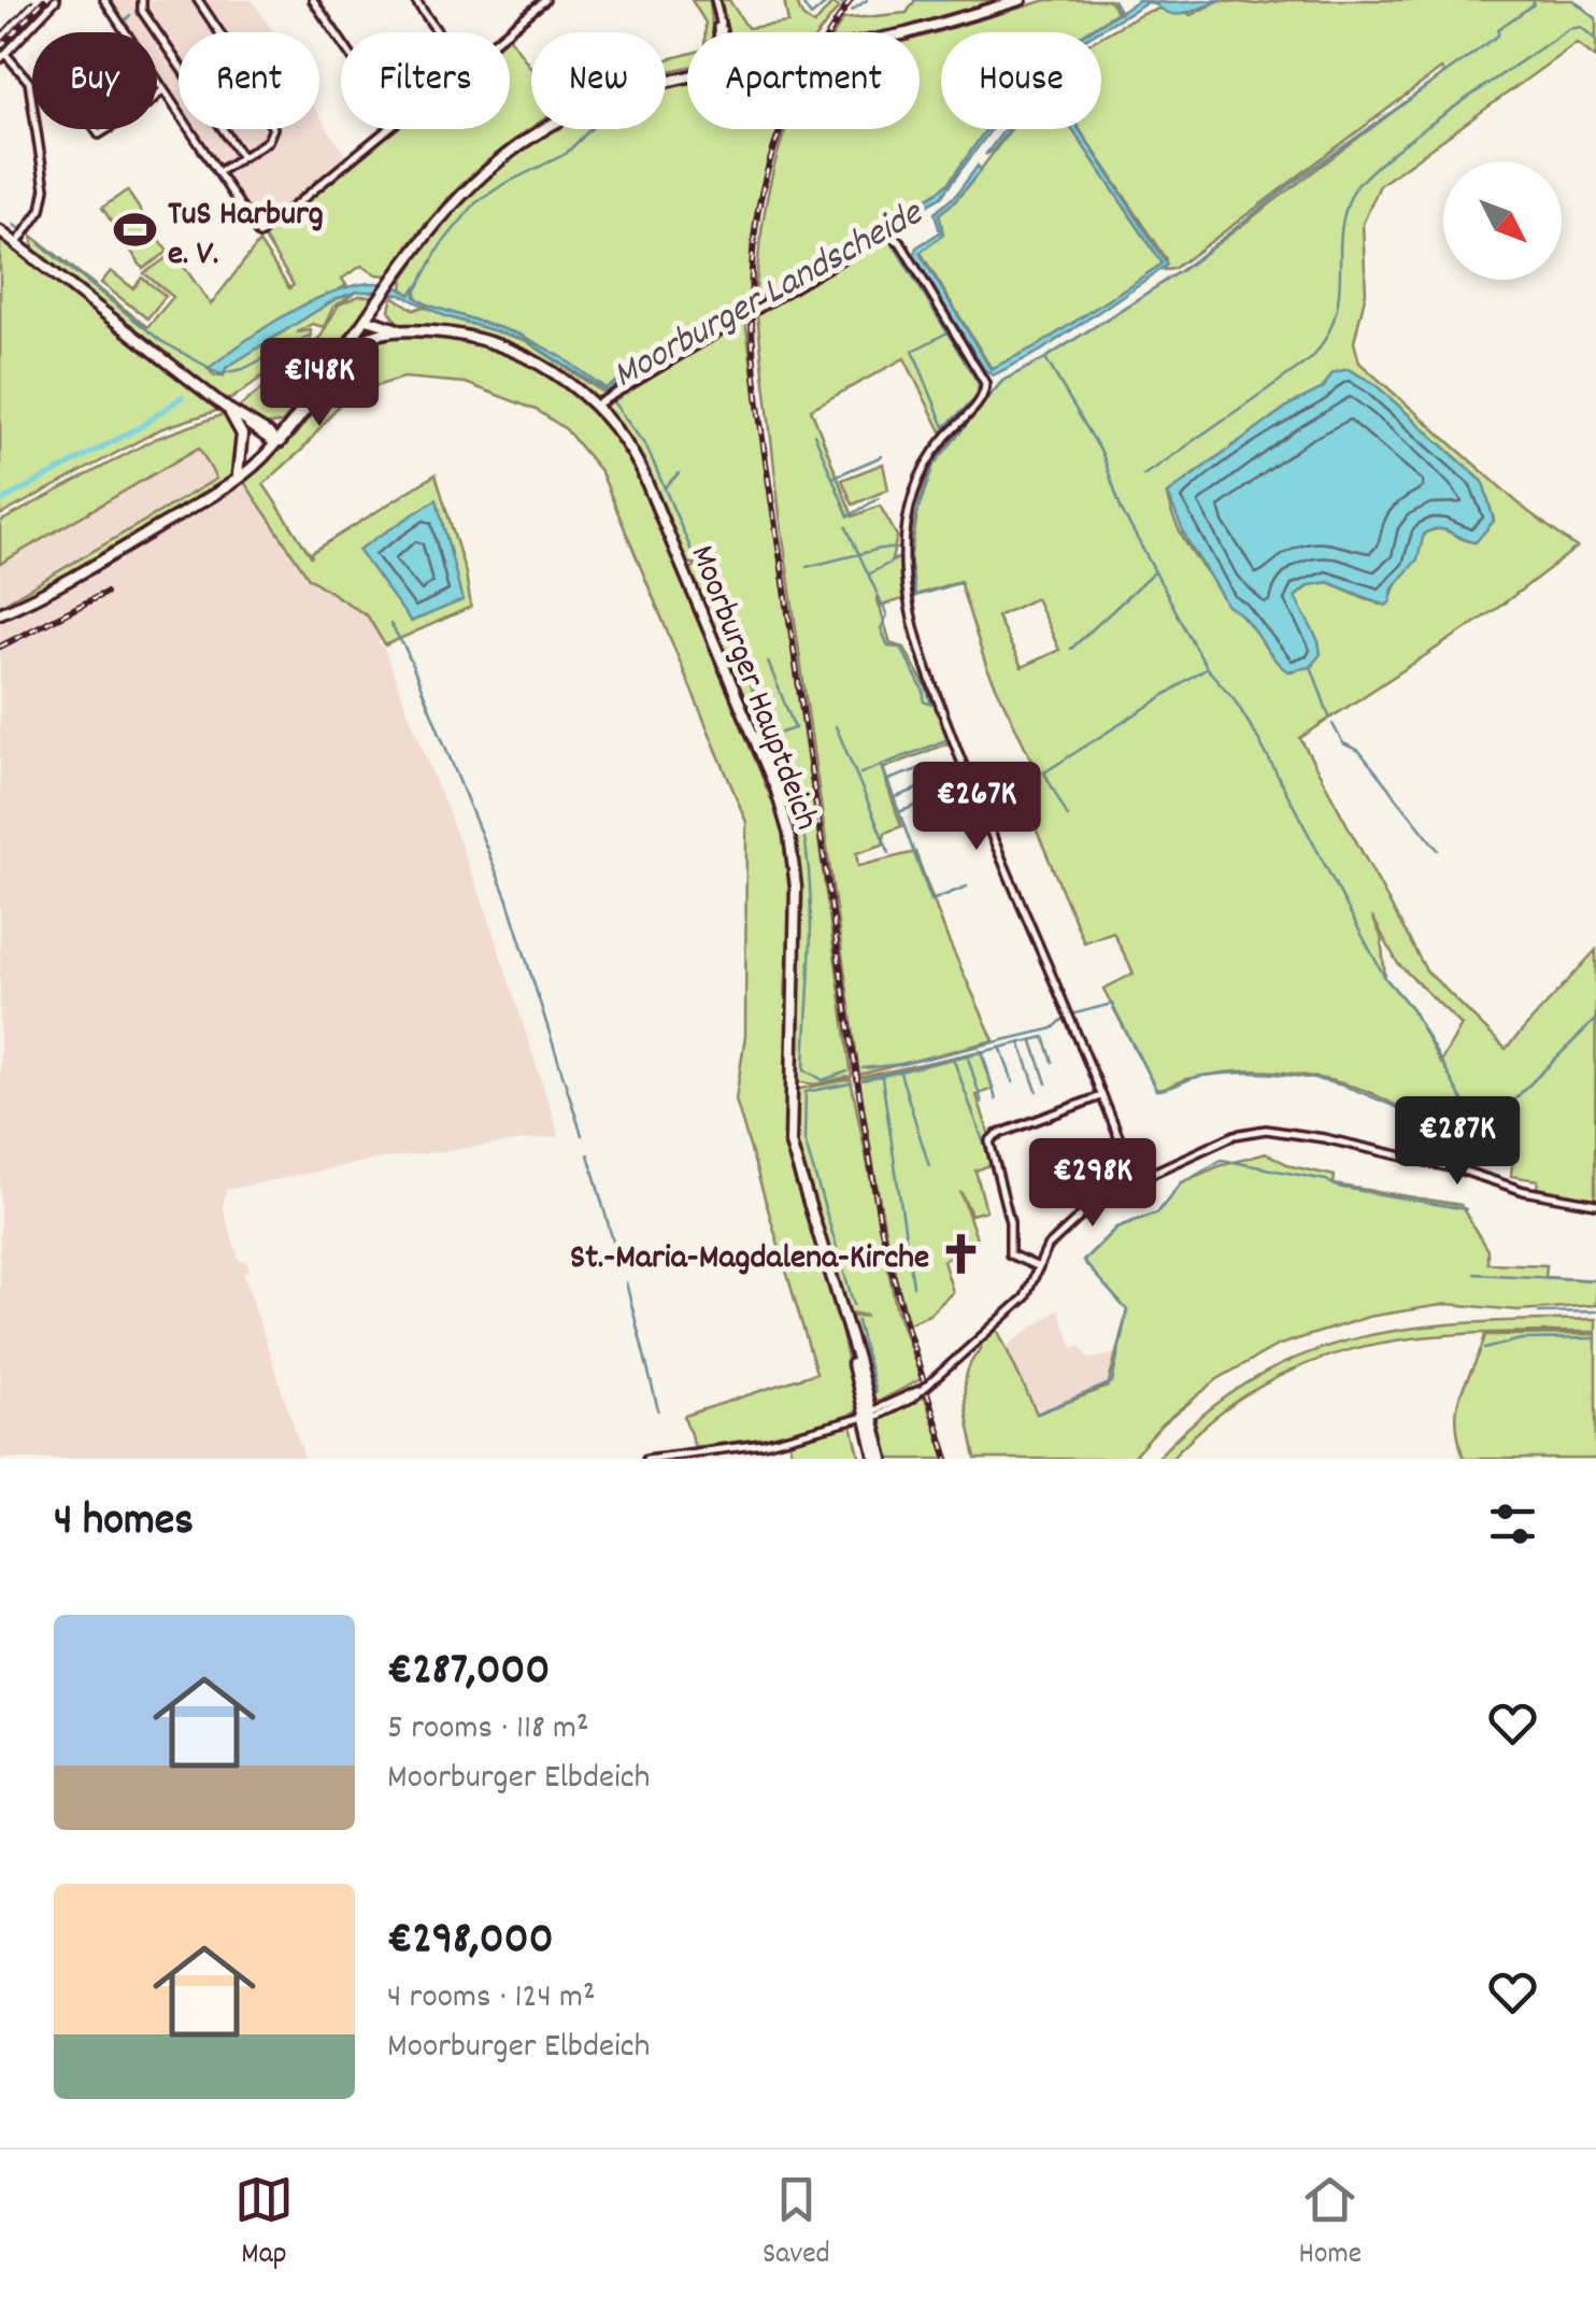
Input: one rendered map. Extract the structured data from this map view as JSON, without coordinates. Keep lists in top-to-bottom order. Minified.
{"streets":{"main road":["Moorburger Hauptdeich"]},"water":["Moorburger Landscheide"],"places":{"sports":["TuS Harburg e. V."],"church":["St.-Maria-Magdalena-Kirche"]},"north":"bottom right","page":{"chip":["Buy","Rent","Filters","New","Apartment","House"],"price":["€148K","€267K","€287K","€298K"],"heading":"4 homes","list":[{"name":"€287,000","note":"5 rooms · 118 m² · Moorburger Elbdeich"},{"name":"€298,000","note":"4 rooms · 124 m² · Moorburger Elbdeich"}],"tabs":["Map","Saved","Home"]}}
